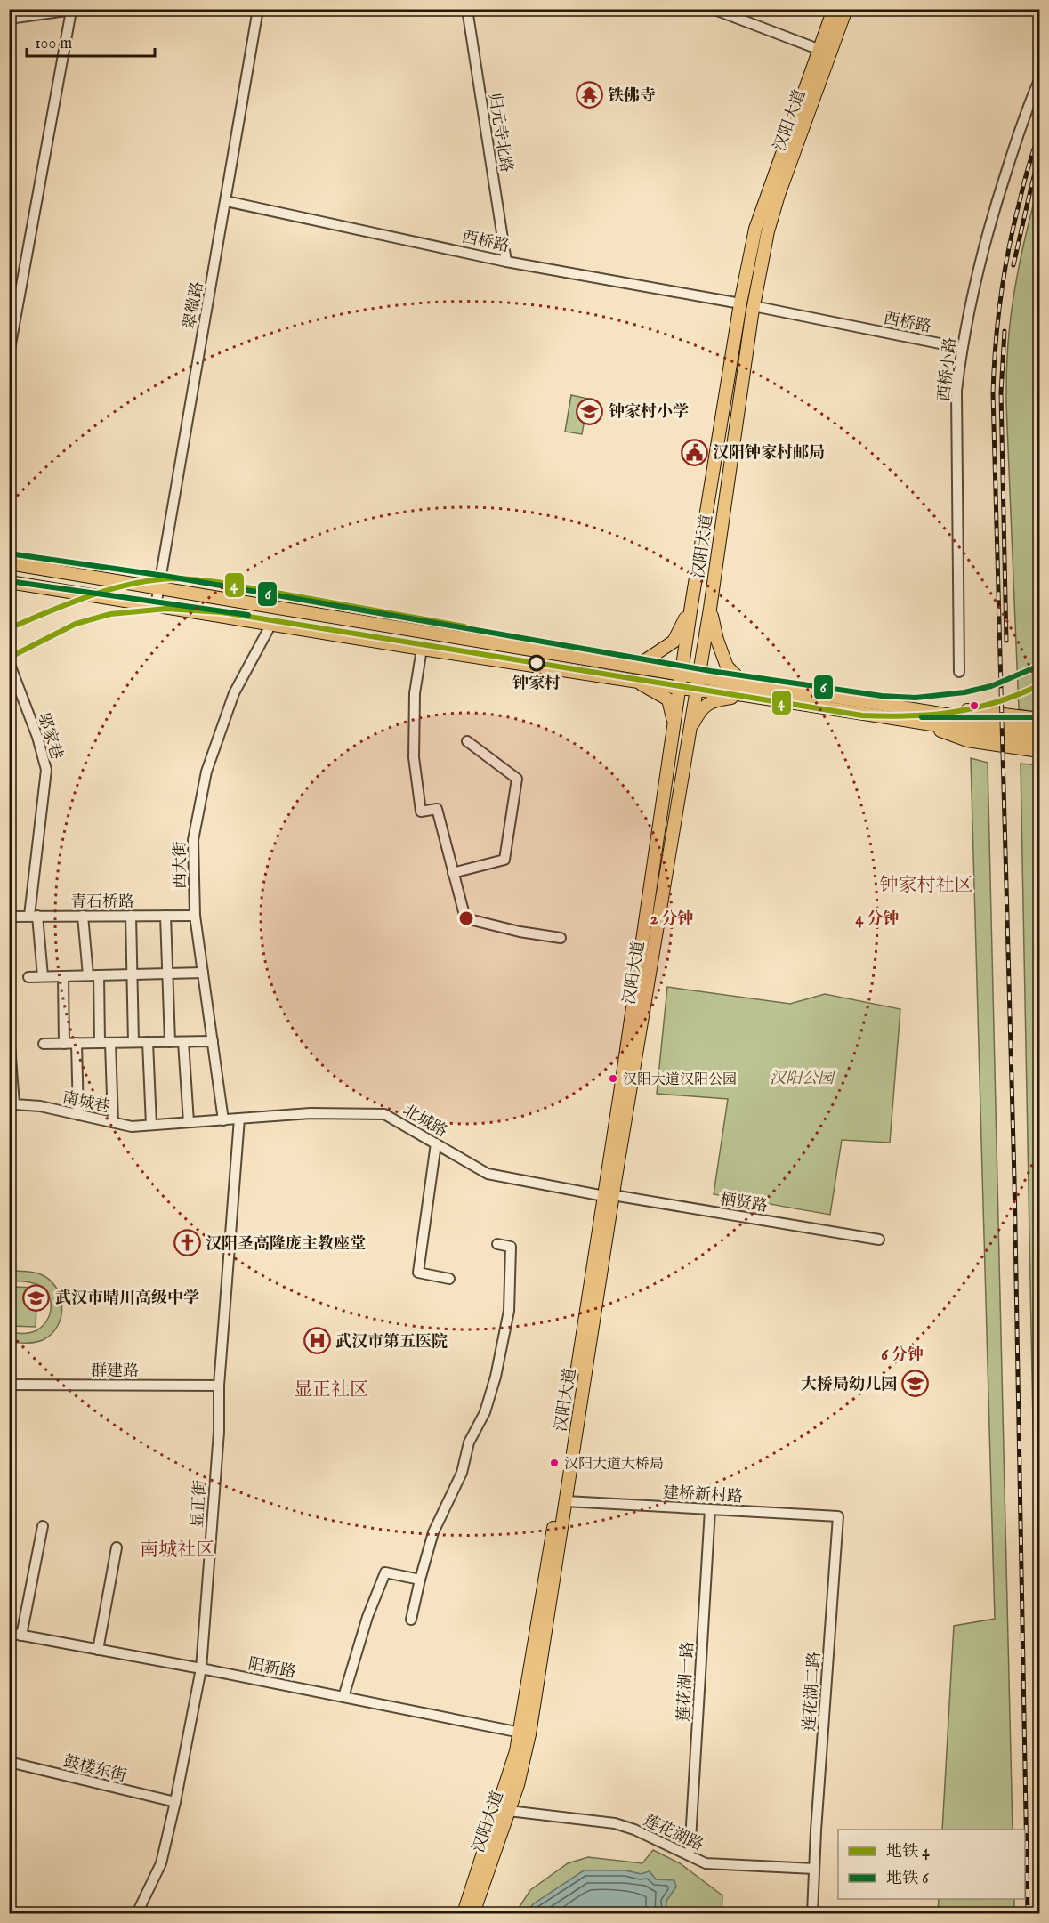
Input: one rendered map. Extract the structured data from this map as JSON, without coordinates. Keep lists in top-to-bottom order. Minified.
{"streets":{"main road":["汉阳大道"],"street":["归元寺北路","西桥路","翠微路","西桥小路","邬家巷","西大街","青石桥路","南城巷","北城路","栖贤路","群建路","建桥新村路","显正街","阳新路","莲花湖一路","莲花湖二路","鼓楼东街","莲花湖路"]},"crossings":[["汉阳大道","西桥路"],["汉阳大道","北城路"],["汉阳大道","栖贤路"],["汉阳大道","建桥新村路"],["汉阳大道","阳新路"],["汉阳大道","莲花湖路"],["归元寺北路","西桥路"],["西桥路","翠微路"],["西桥路","西桥小路"],["邬家巷","青石桥路"],["西大街","青石桥路"],["西大街","南城巷"],["西大街","北城路"],["南城巷","北城路"],["北城路","栖贤路"],["北城路","显正街"],["群建路","显正街"],["建桥新村路","莲花湖一路"],["建桥新村路","莲花湖二路"],["显正街","阳新路"],["显正街","鼓楼东街"],["莲花湖一路","莲花湖路"],["莲花湖二路","莲花湖路"]],"districts":["钟家村社区","显正社区","南城社区"],"parks":["汉阳公园"],"places":{"temple":["铁佛寺"],"school or university":["钟家村小学","武汉市晴川高级中学","大桥局幼儿园"],"public building":["汉阳钟家村邮局"],"other":["钟家村","汉阳大道汉阳公园","汉阳大道大桥局"],"church":["汉阳圣高隆庞主教座堂"],"hospital":["武汉市第五医院"]},"lines":["metro line 6","metro line 4"],"legend":["地铁 4","地铁 6"],"scale_bar":"100 m","rings":["2 分钟","4 分钟","6 分钟"]}
